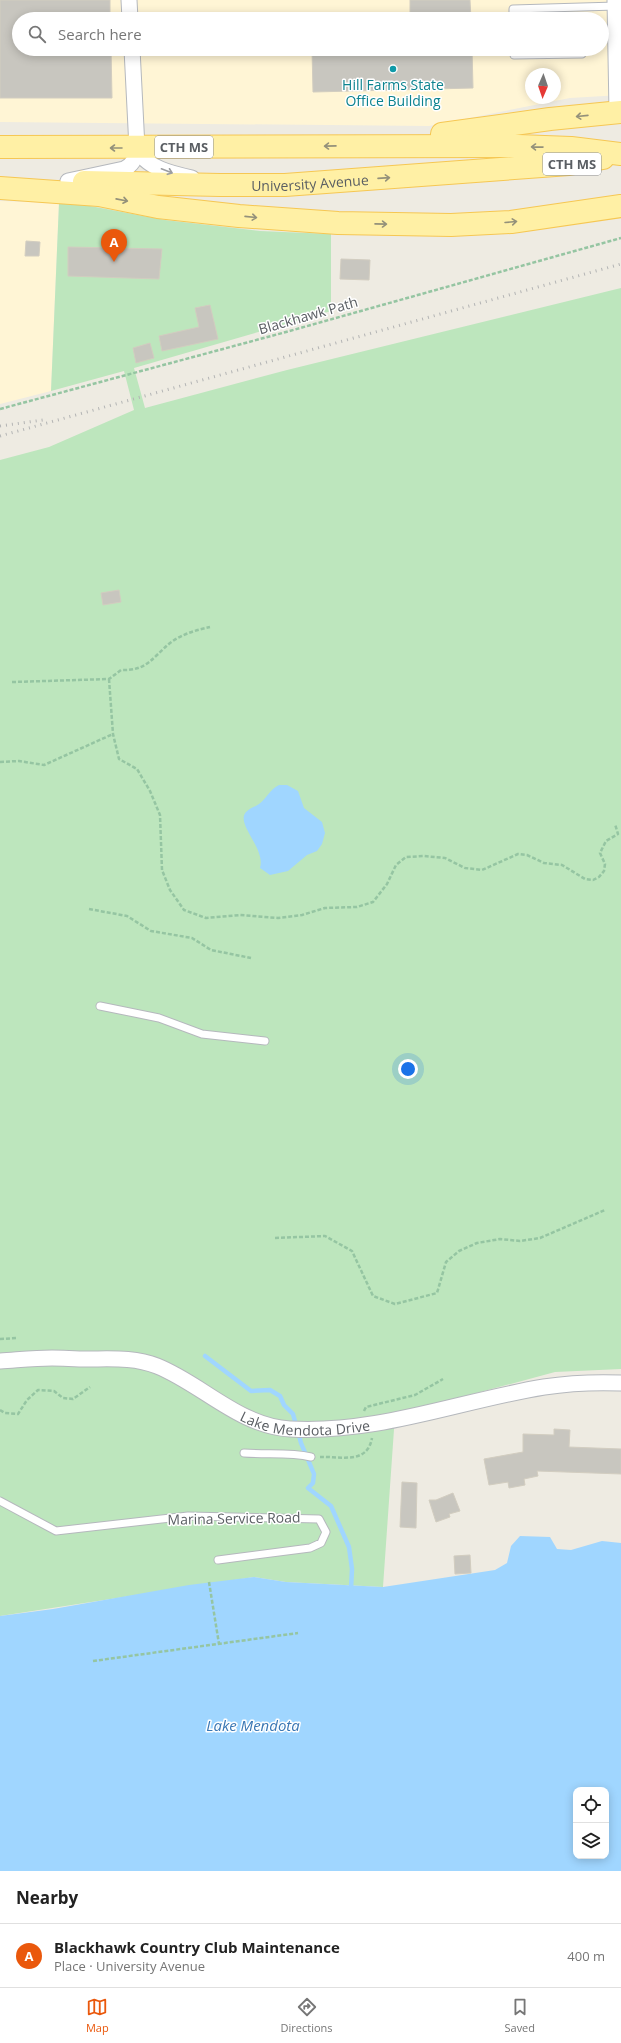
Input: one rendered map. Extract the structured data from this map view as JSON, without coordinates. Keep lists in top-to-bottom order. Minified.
{"streets":{"main road":["CTH MS","University Avenue"],"street":["Lake Mendota Drive"],"lane":["Marina Service Road"],"path":["Blackhawk Path"]},"water":["Lake Mendota"],"places":["Hill Farms State Office Building"],"north":"bottom","page":{"search":"Search here","pins":"A","heading":"Nearby","list":[{"mark":"A","name":"Blackhawk Country Club Maintenance","note":"Place · University Avenue","value":"400 m"}],"nav":["Map","Directions","Saved"]}}
